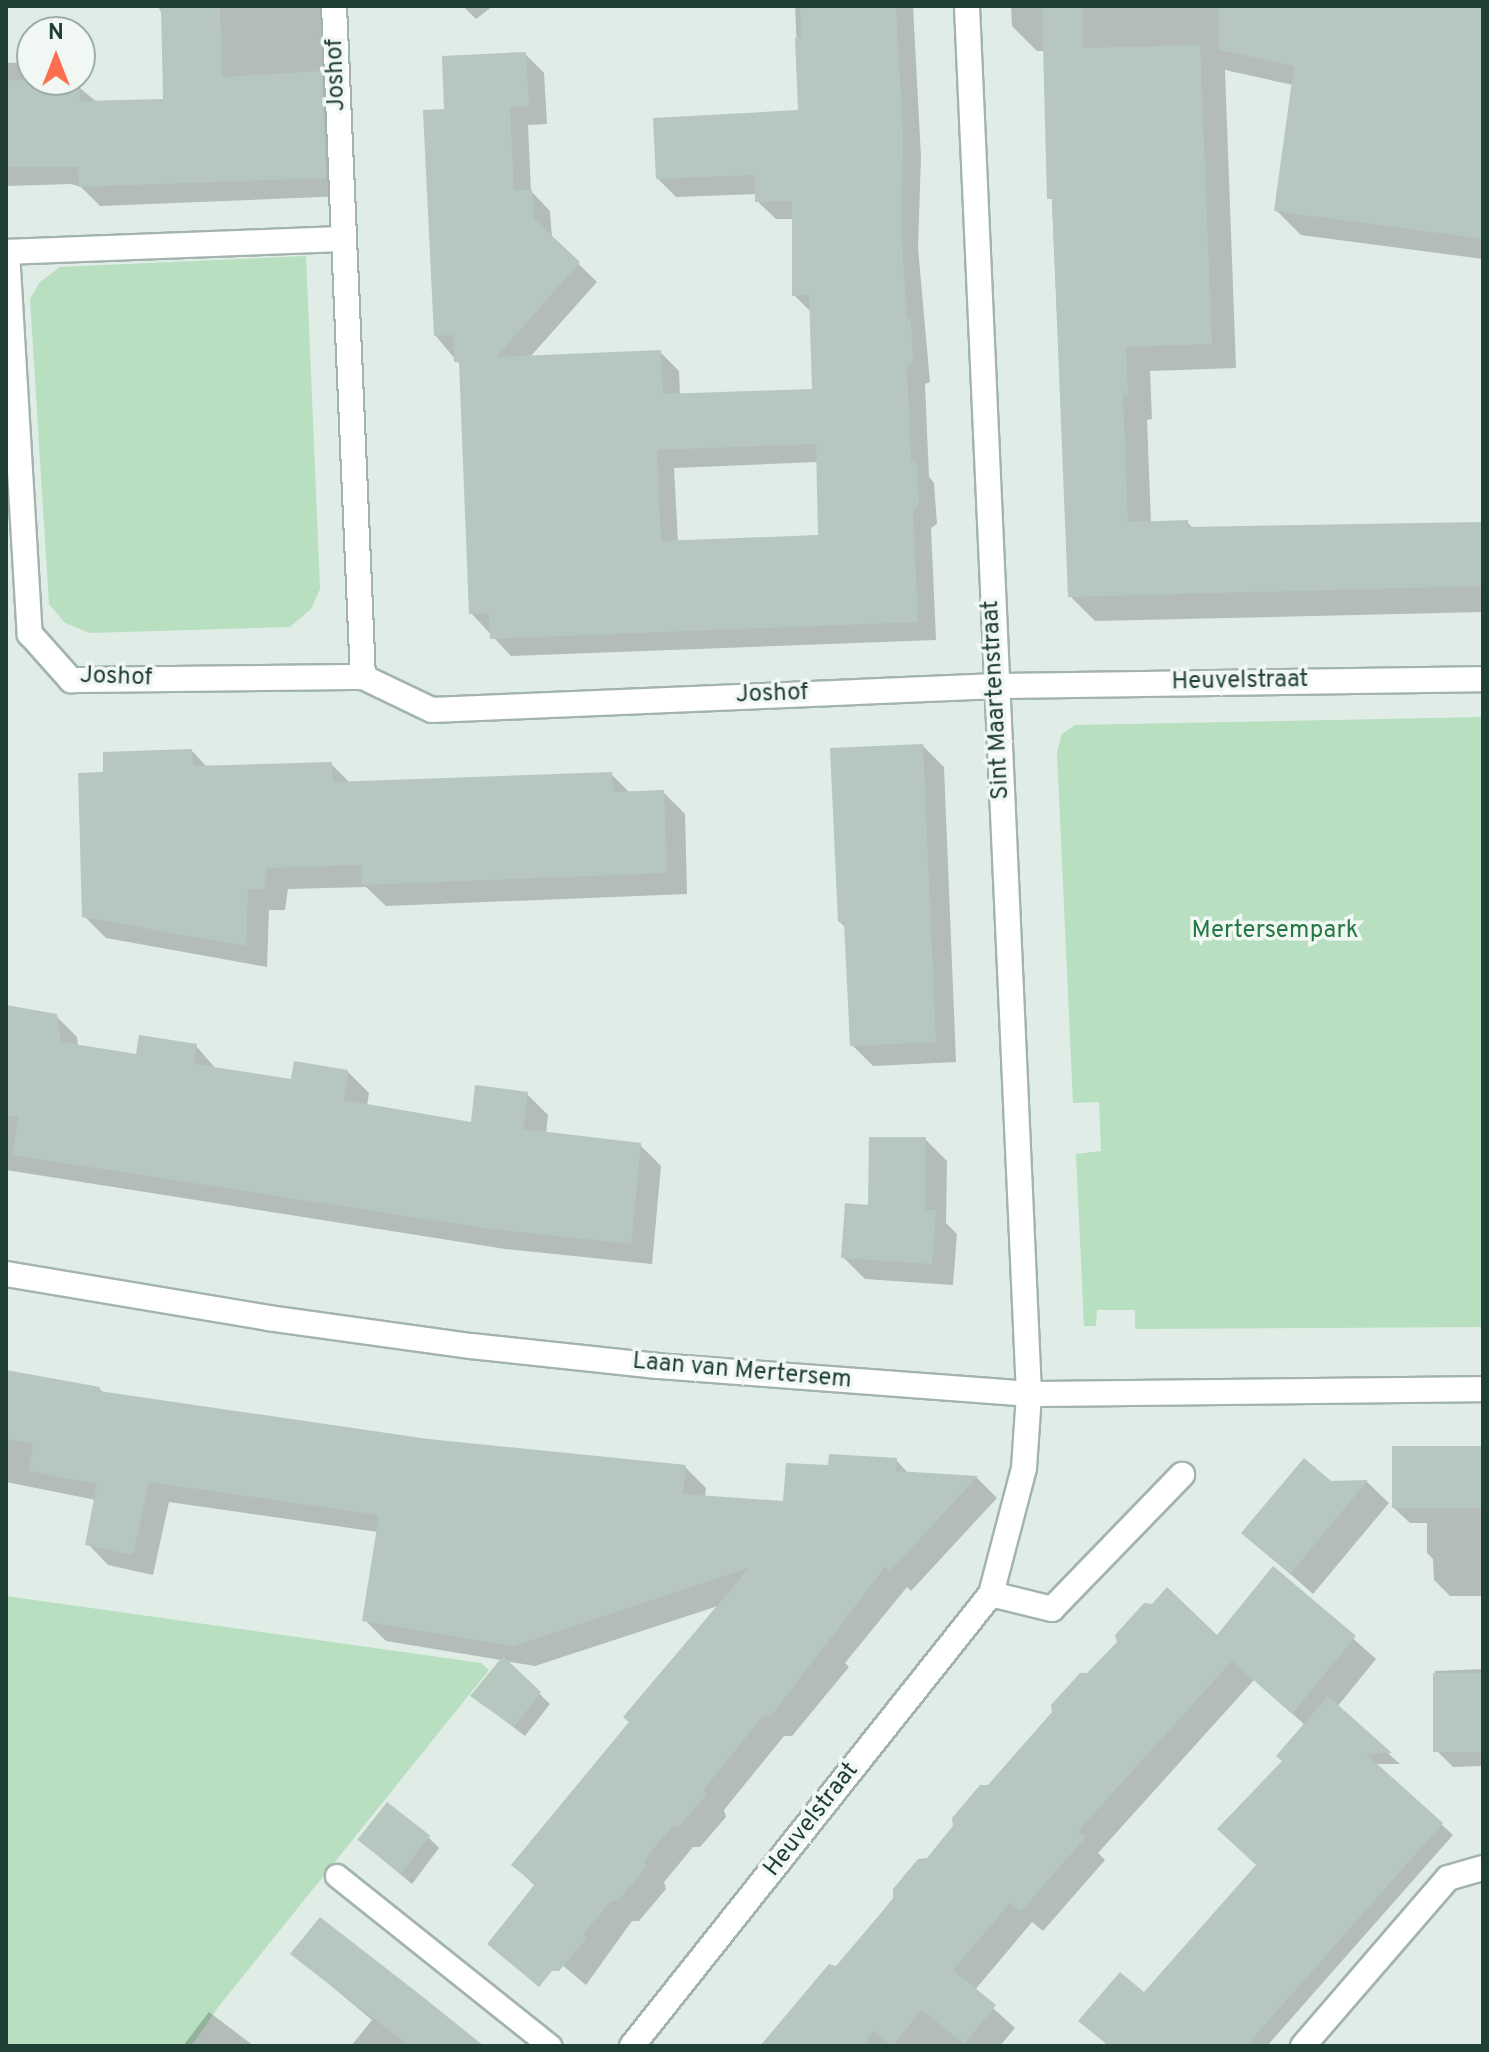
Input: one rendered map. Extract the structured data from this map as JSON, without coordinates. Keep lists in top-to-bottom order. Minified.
{"streets":{"street":["Joshof","Heuvelstraat","Sint Maartenstraat","Laan van Mertersem"]},"crossings":[["Joshof","Heuvelstraat"],["Joshof","Sint Maartenstraat"],["Heuvelstraat","Sint Maartenstraat"],["Heuvelstraat","Laan van Mertersem"],["Sint Maartenstraat","Laan van Mertersem"]],"parks":["Mertersempark"],"north":"top"}
